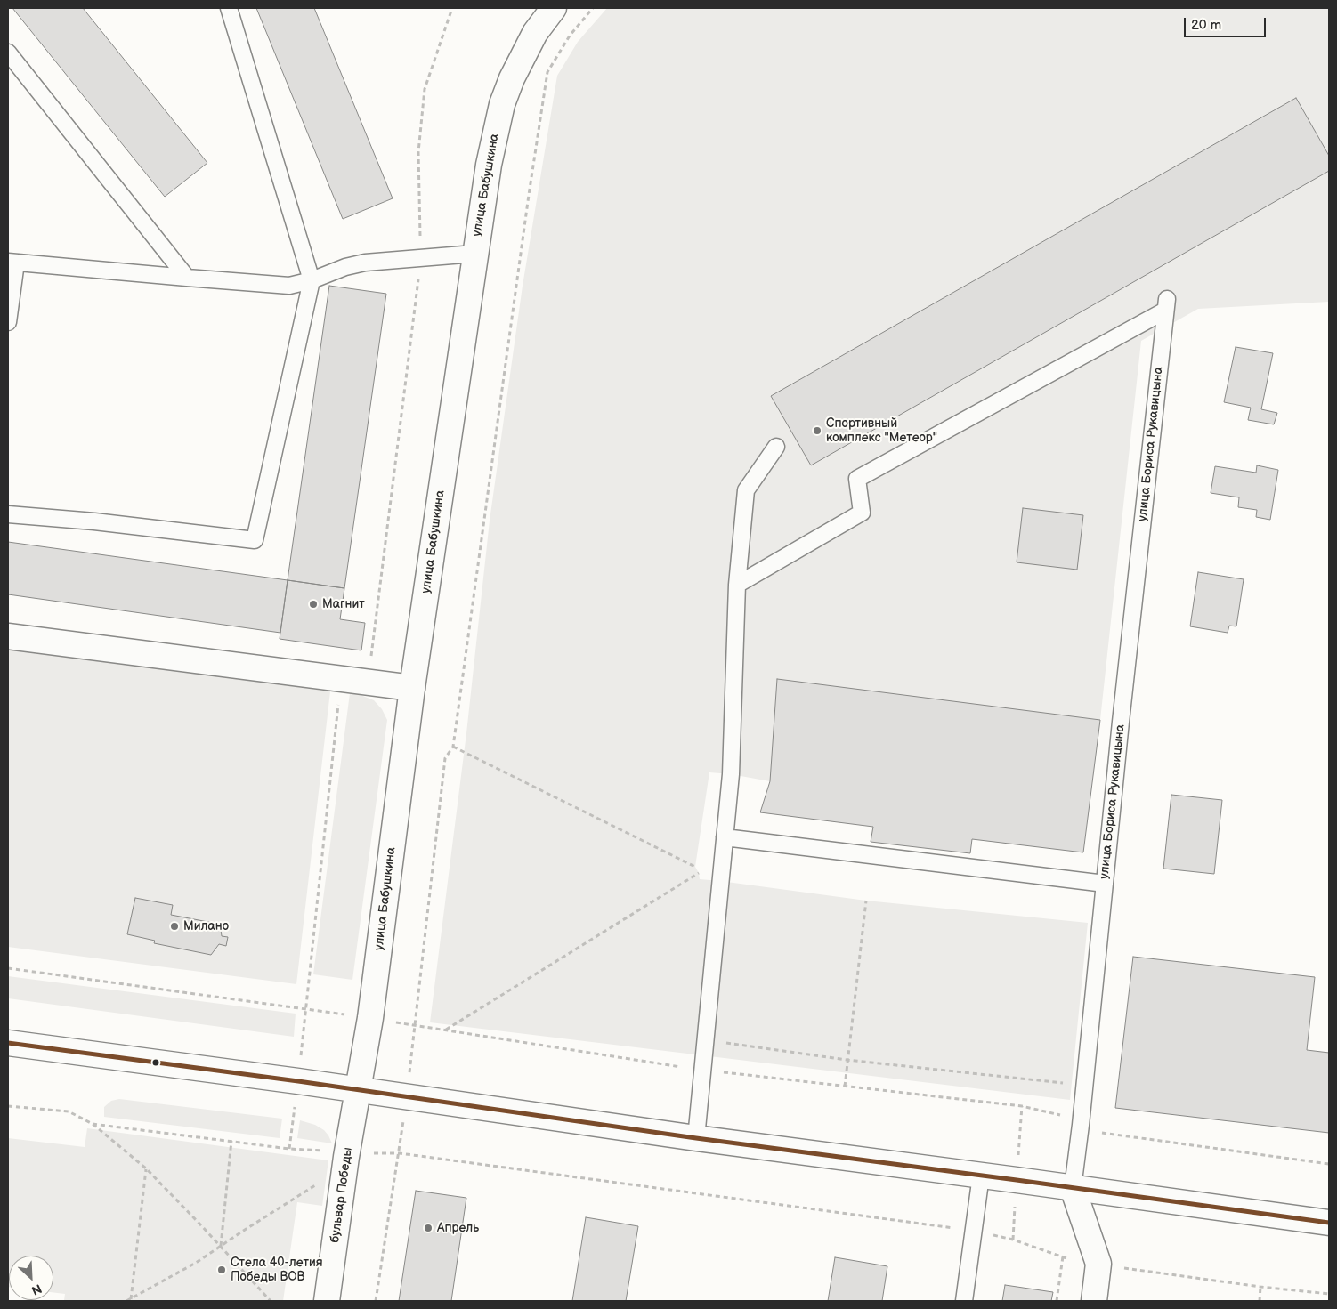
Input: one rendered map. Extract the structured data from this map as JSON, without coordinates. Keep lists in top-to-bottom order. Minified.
{"streets":{"street":["улица Бабушкина","улица Бориса Рукавицына","бульвар Победы"]},"crossings":[["улица Бабушкина","бульвар Победы"]],"places":["Спортивный комплекс \"Метеор\"","Магнит","Милано","Апрель","Стела 40-летия Победы ВОВ"],"scale_bar":"20 m","north":"bottom right"}
